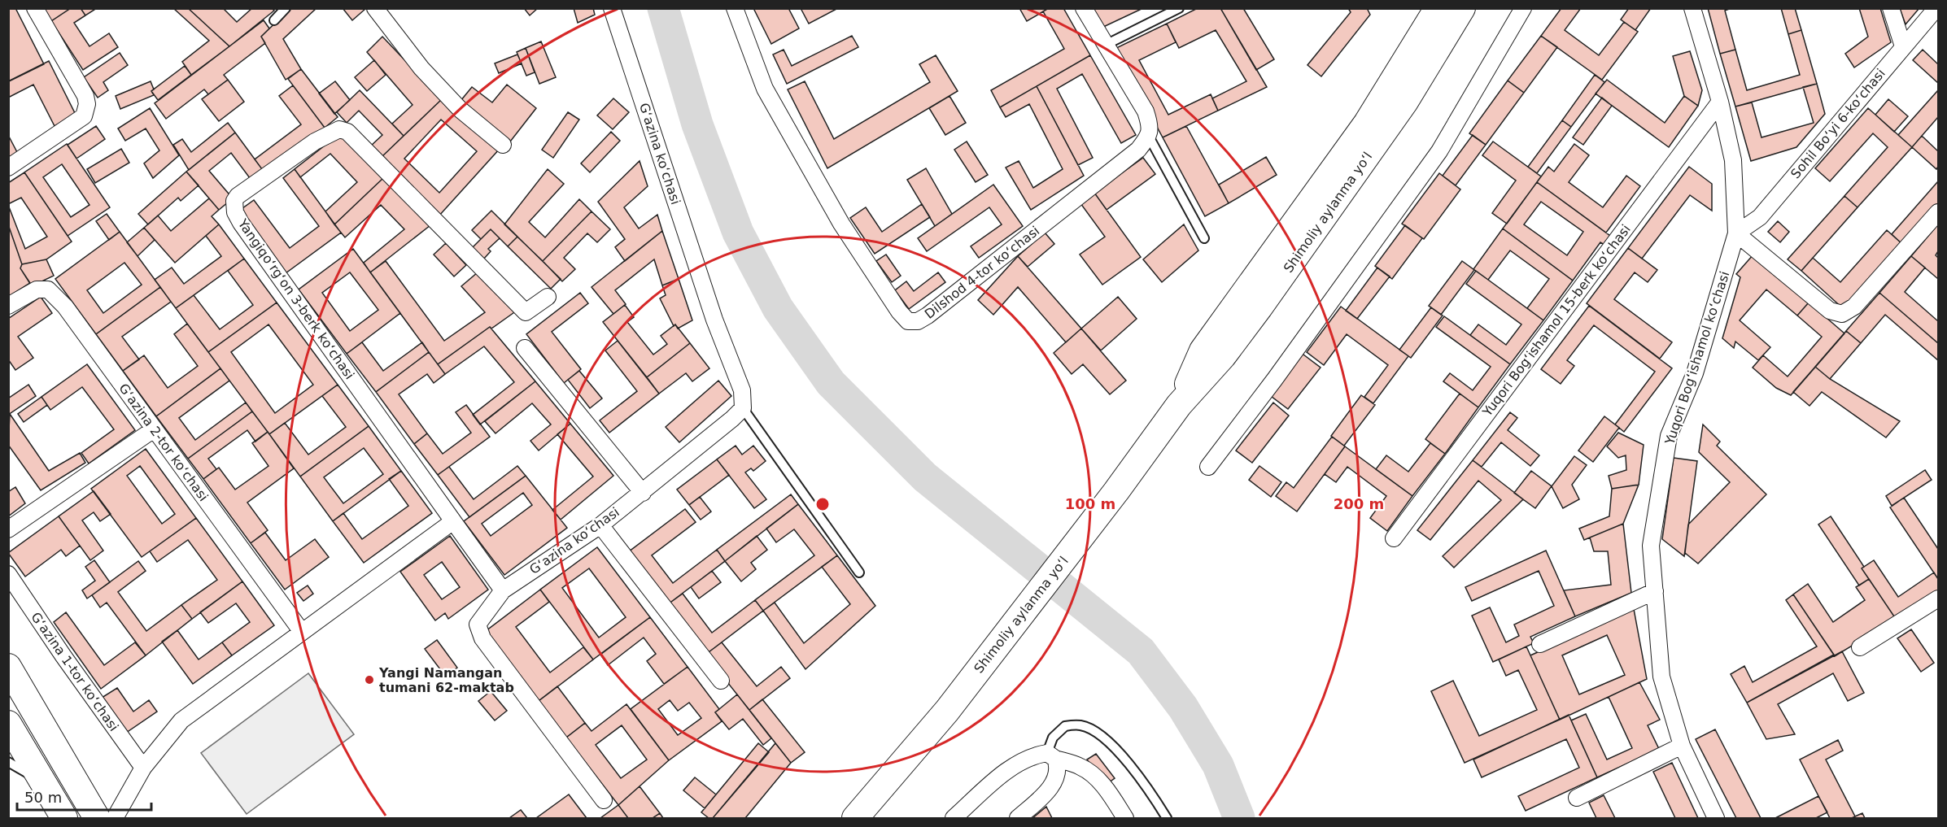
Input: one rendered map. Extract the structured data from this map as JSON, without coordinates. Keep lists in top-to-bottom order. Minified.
{"streets":{"main road":["Shimoliy aylanma yoʻl"],"street":["Sohil Boʻyi 6-koʻchasi","Gʻazina koʻchasi","Dilshod 4-tor koʻchasi","Yangiqoʻrgʻon 3-berk koʻchasi","Yuqori Bogʻishamol 15-berk koʻchasi","Yuqori Bogʻishamol koʻchasi","Gʻazina 2-tor koʻchasi","Gʻazina 1-tor koʻchasi"]},"crossings":[["Sohil Boʻyi 6-koʻchasi","Yuqori Bogʻishamol koʻchasi"],["Yuqori Bogʻishamol 15-berk koʻchasi","Yuqori Bogʻishamol koʻchasi"]],"places":["Yangi Namangan tumani 62-maktab"],"scale_bar":"50 m","rings":["100 m","200 m"]}
